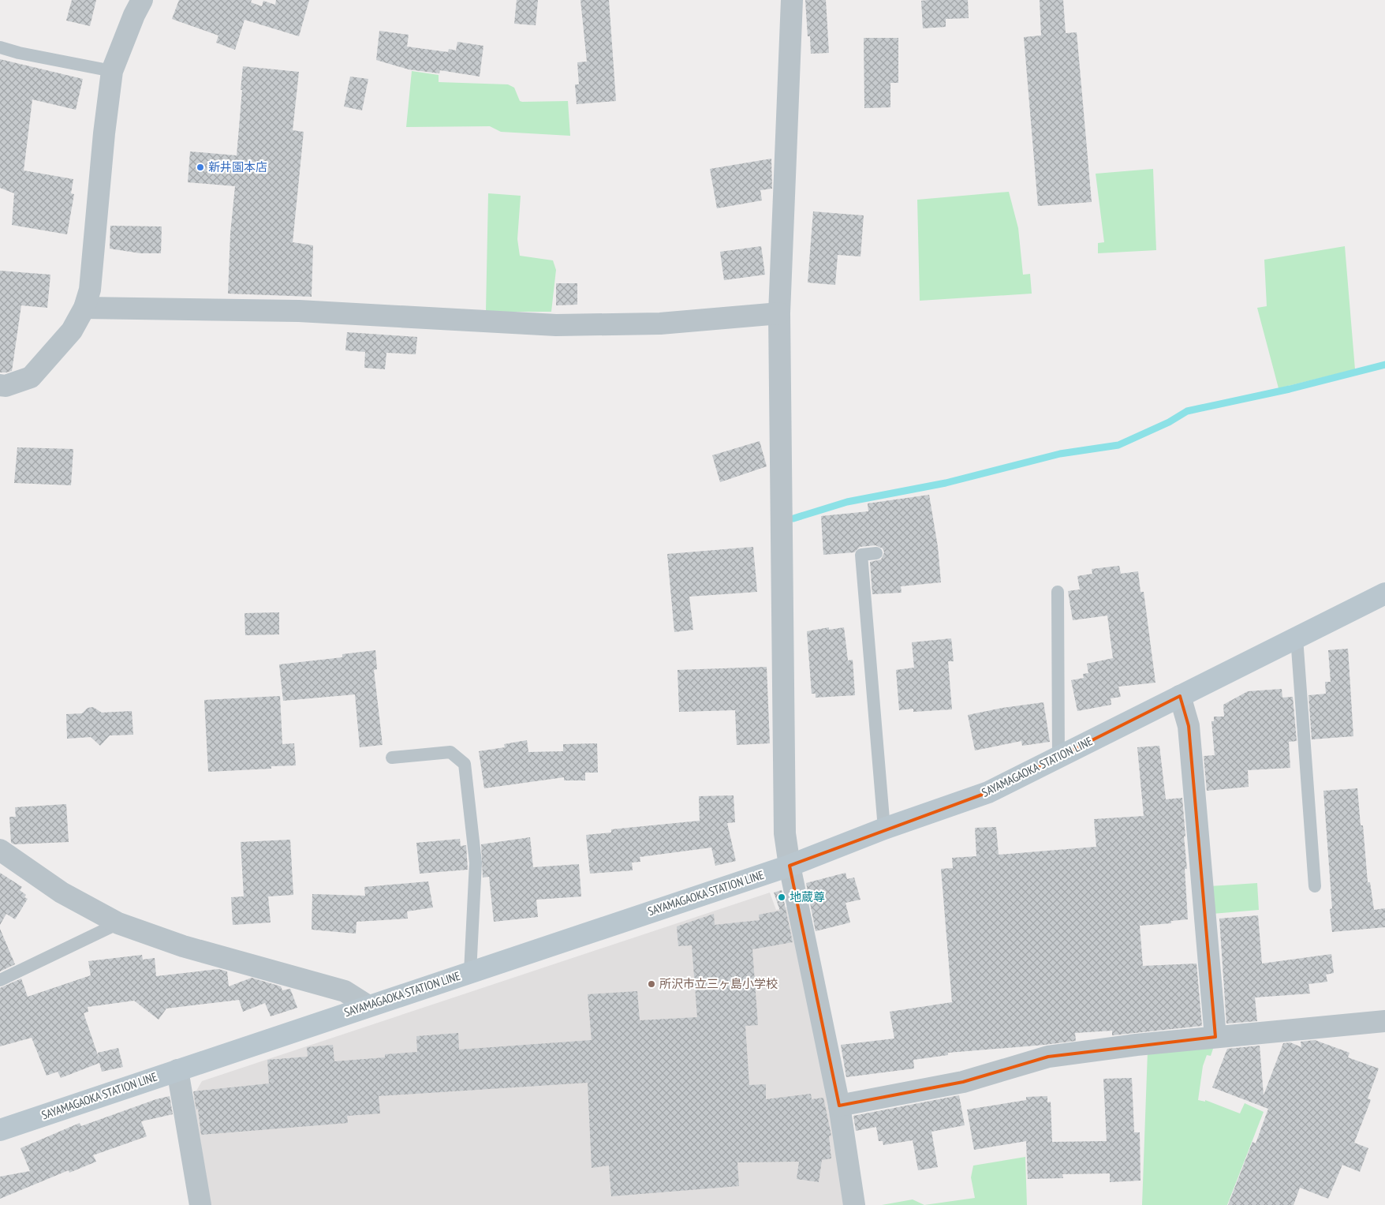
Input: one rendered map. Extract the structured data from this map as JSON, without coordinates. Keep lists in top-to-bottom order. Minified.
{"streets":{"main road":["SAYAMAGAOKA STATION LINE"]},"places":["新井園本店","地蔵尊","所沢市立三ヶ島小学校"]}
